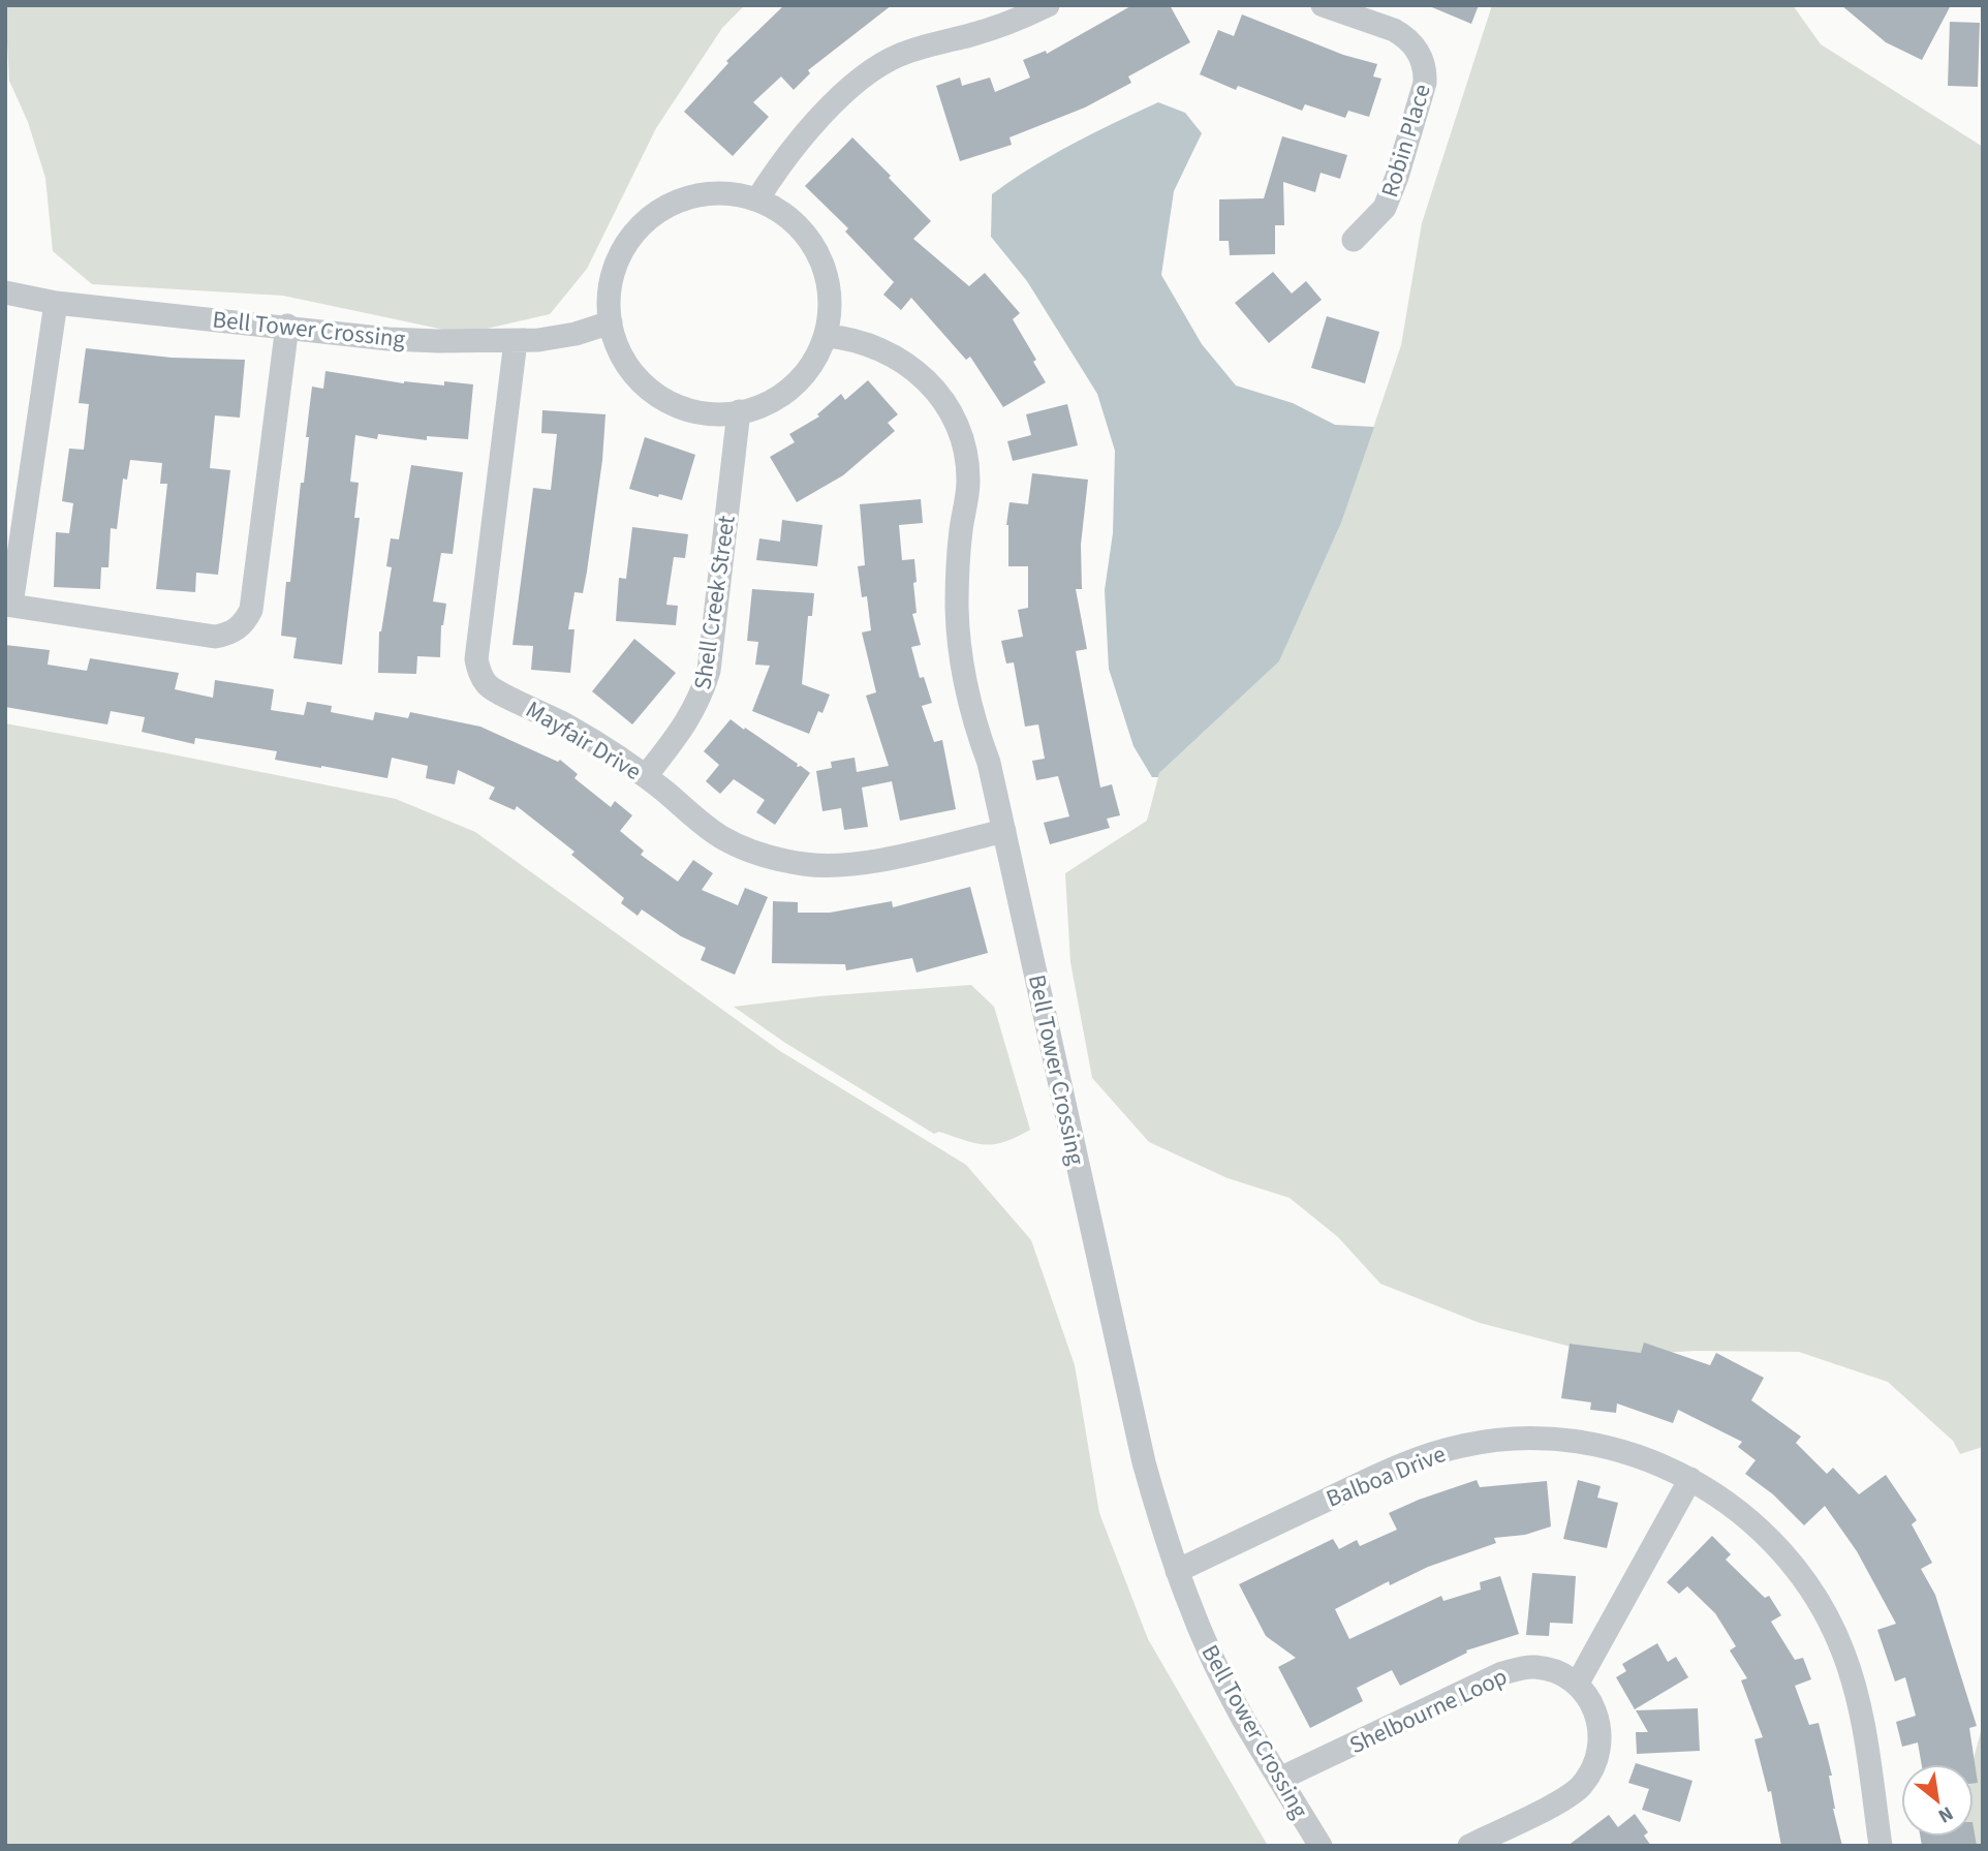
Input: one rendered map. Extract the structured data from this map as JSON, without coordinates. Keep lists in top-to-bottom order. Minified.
{"streets":{"street":["Robin Place","Bell Tower Crossing","Shell Creek Street","Mayfair Drive","Balboa Drive","Shelbourne Loop"]},"crossings":[["Bell Tower Crossing","Shell Creek Street"],["Bell Tower Crossing","Mayfair Drive"],["Bell Tower Crossing","Balboa Drive"],["Bell Tower Crossing","Shelbourne Loop"],["Shell Creek Street","Mayfair Drive"]],"north":"bottom right"}
